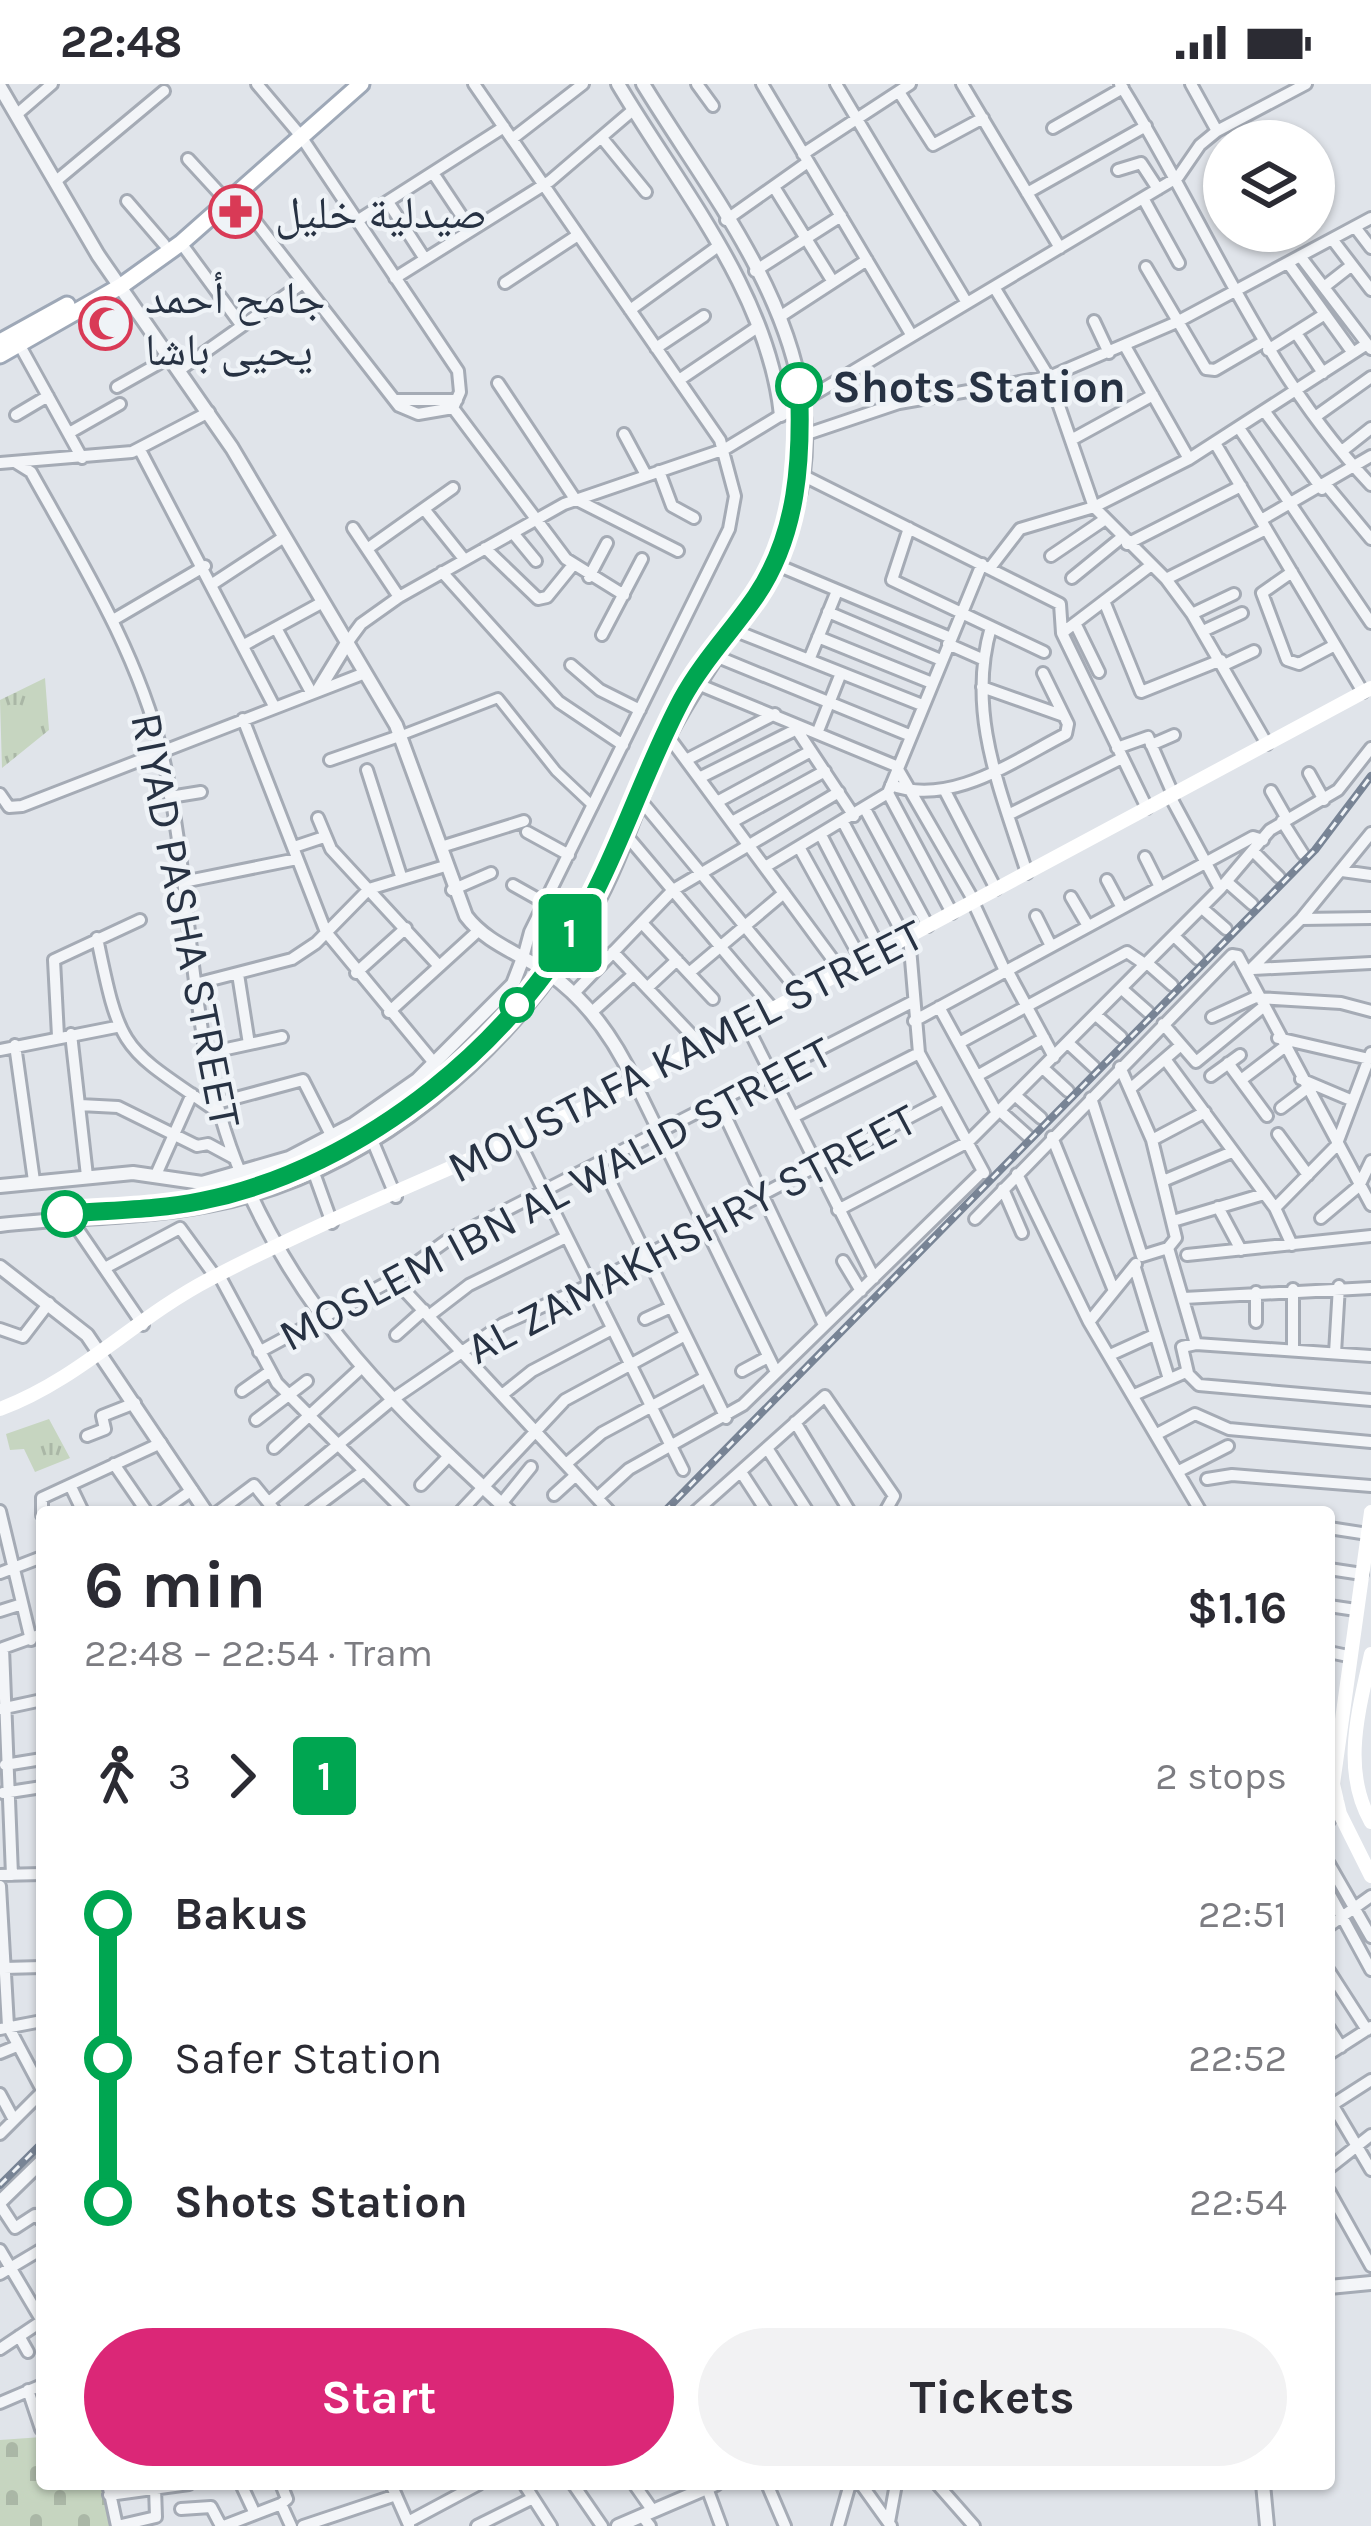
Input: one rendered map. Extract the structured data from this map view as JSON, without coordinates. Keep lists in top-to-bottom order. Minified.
{"streets":{"main road":["MOUSTAFA KAMEL STREET"],"street":["RIYAD PASHA STREET","MOSLEM IBN AL WALID STREET","AL ZAMAKHSHRY STREET"]},"crossings":[["RIYAD PASHA STREET","MOUSTAFA KAMEL STREET"],["RIYAD PASHA STREET","MOSLEM IBN AL WALID STREET"],["RIYAD PASHA STREET","AL ZAMAKHSHRY STREET"]],"places":{"pharmacy":["صيدلية خليل"],"mosque":["جامح أحمد يحيى باشا"],"other":["Shots Station"]},"lines":["tram line 1"],"page":{"status":"22:48","on_map":"1","heading":["6 min","22:48 – 22:54 · Tram","$1.16"],"legs":["3","1","2 stops"],"list":[{"name":"Bakus","value":"22:51"},{"name":"Safer Station","value":"22:52"},{"name":"Shots Station","value":"22:54"}],"buttons":["Start","Tickets"]}}
